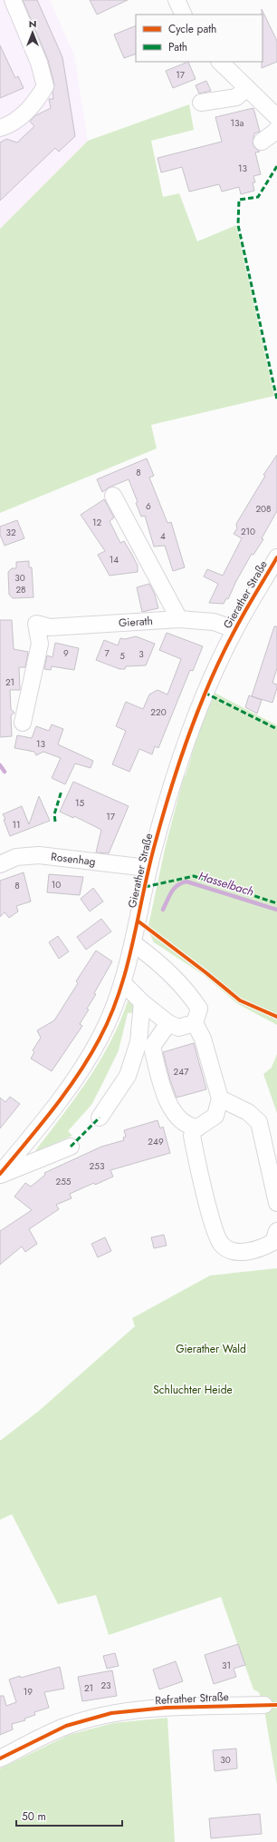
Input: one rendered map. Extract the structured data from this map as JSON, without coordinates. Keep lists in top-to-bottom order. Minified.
{"streets":{"street":["Gierather Straße","Gierath","Rosenhag","Refrather Straße"]},"crossings":[["Gierather Straße","Gierath"],["Gierather Straße","Rosenhag"]],"water":["Hasselbach"],"parks":["Gierather Wald","Schluchter Heide"],"house_numbers":["17","13a","13","8","6","208","12","210","32","4","14","30","28","9","7","3","5","21","220","13","15","17","11","10","8","247","249","253","255","31","23","21","19","30"],"legend":["Cycle path","Path"],"scale_bar":"50 m","north":"top"}
